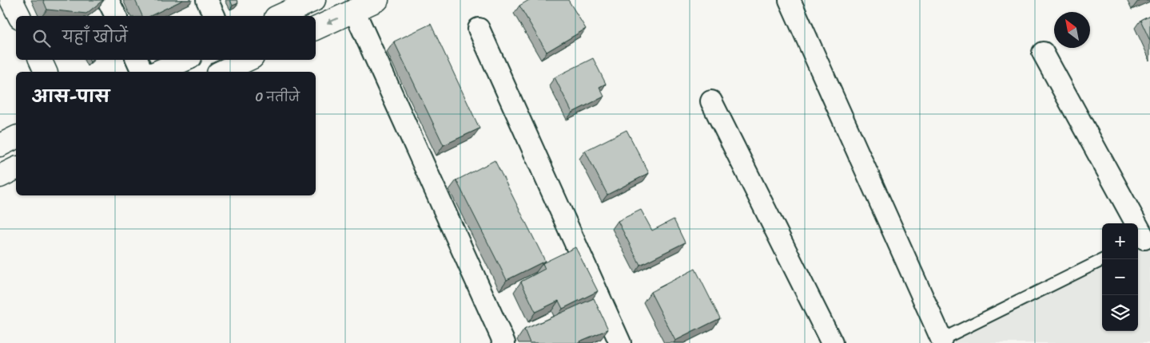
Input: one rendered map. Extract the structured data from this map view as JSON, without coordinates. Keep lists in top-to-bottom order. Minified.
{"north":"top left","page":{"search":"यहाँ खोजें","heading":["आस-पास","0 नतीजे"],"map_buttons":["+","−"]}}
